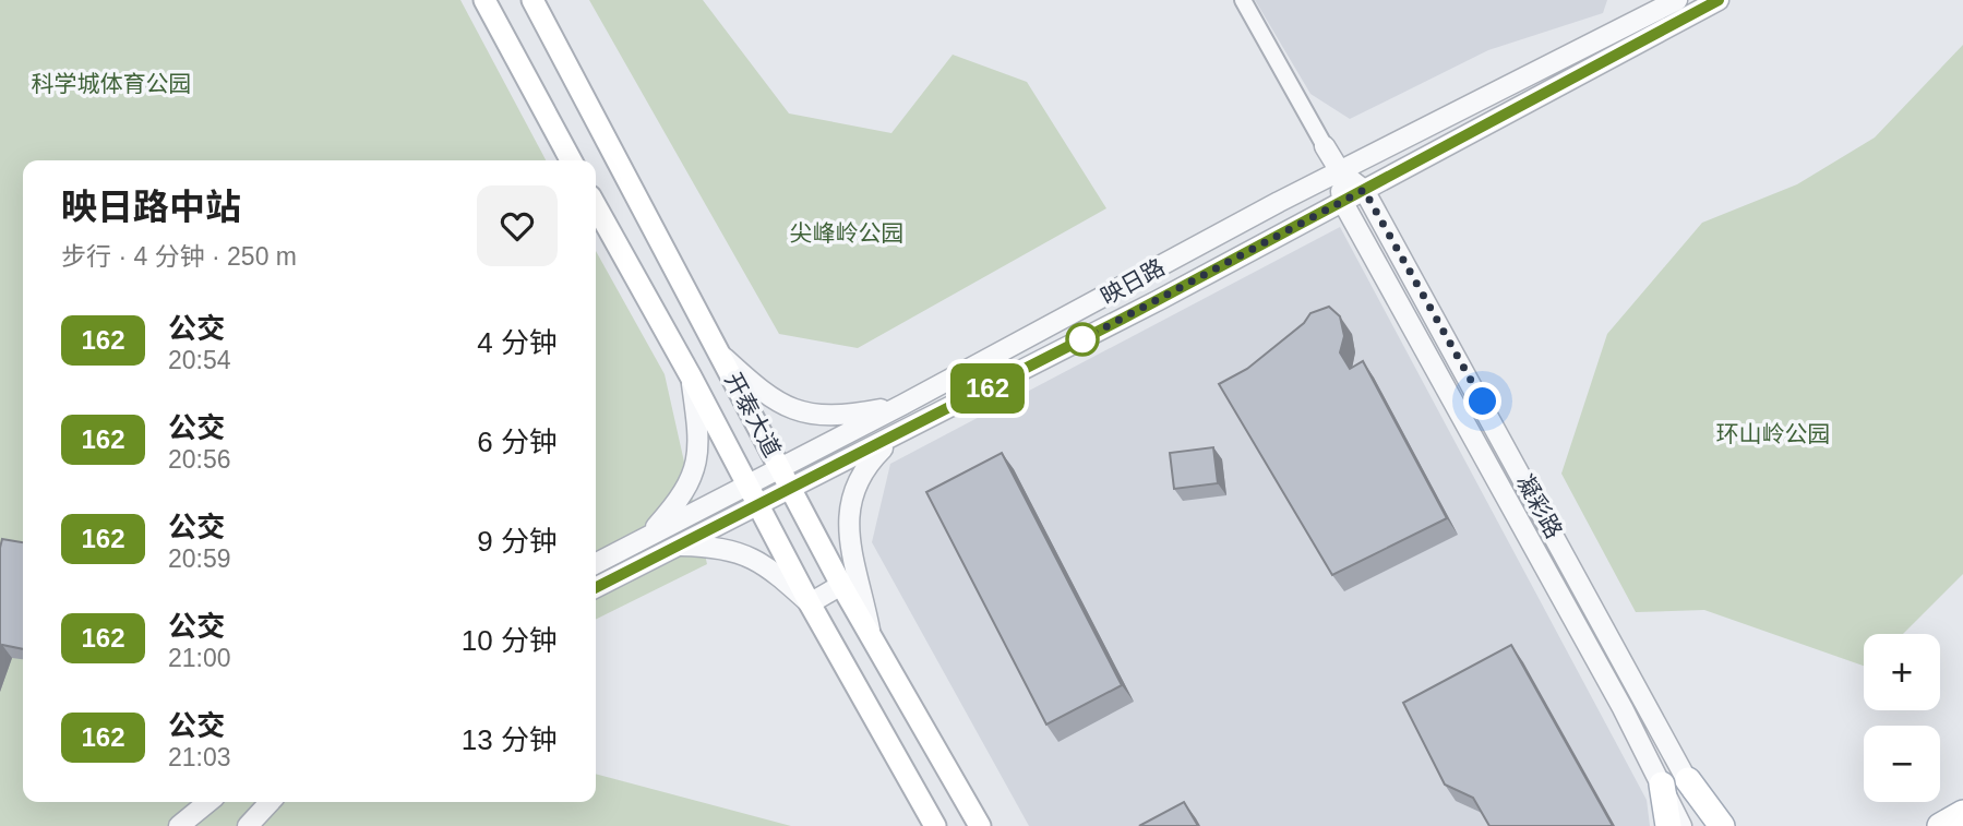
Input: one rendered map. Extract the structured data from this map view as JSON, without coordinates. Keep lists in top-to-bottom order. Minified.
{"streets":{"main road":["开泰大道"],"street":["映日路","凝彩路"]},"crossings":[["映日路","开泰大道"],["映日路","凝彩路"]],"parks":["科学城体育公园","尖峰岭公园","环山岭公园"],"lines":["bus line 162"],"page":{"on_map":"162","heading":["映日路中站","步行 · 4 分钟 · 250 m"],"list":[{"mark":"162","name":"公交","note":"20:54","value":"4 分钟"},{"mark":"162","name":"公交","note":"20:56","value":"6 分钟"},{"mark":"162","name":"公交","note":"20:59","value":"9 分钟"},{"mark":"162","name":"公交","note":"21:00","value":"10 分钟"},{"mark":"162","name":"公交","note":"21:03","value":"13 分钟"}],"map_buttons":["+","−"]}}
